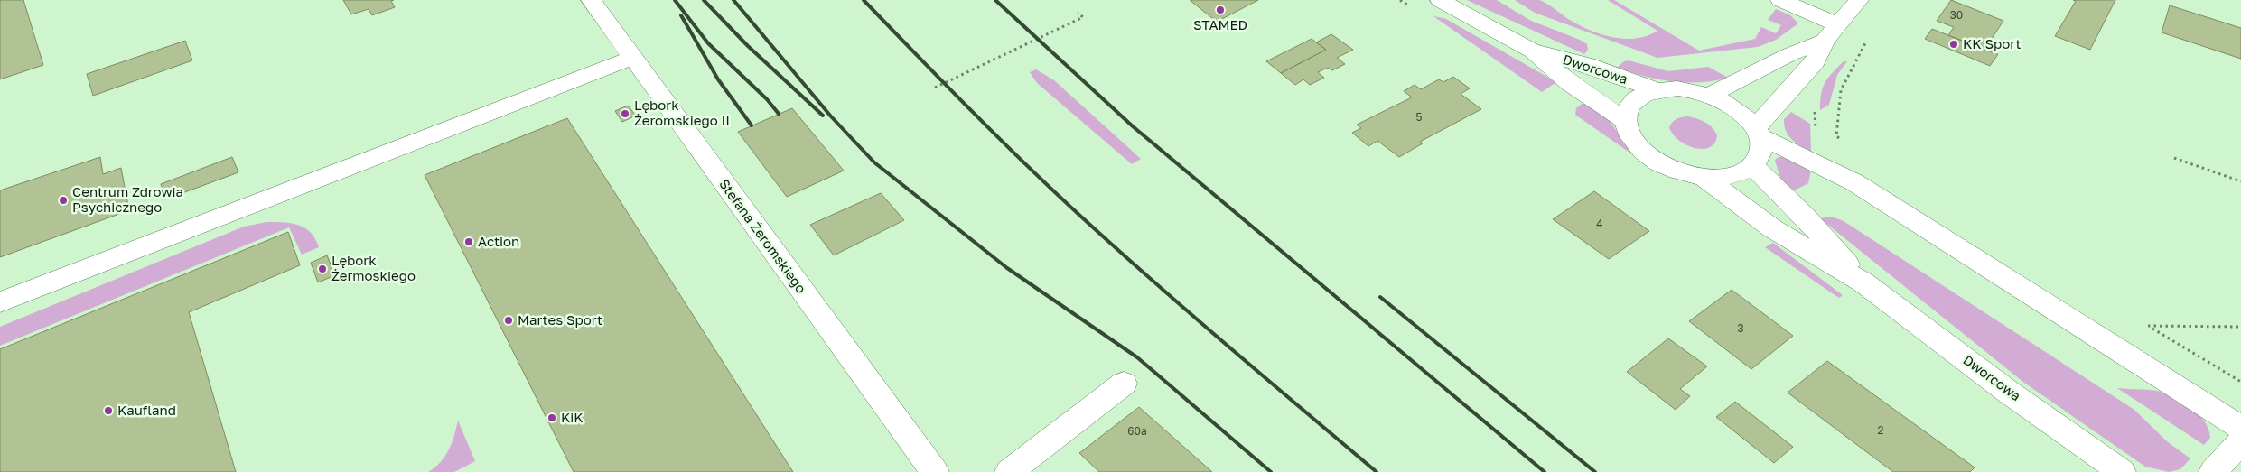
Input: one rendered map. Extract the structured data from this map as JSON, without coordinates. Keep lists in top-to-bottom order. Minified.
{"streets":{"street":["Dworcowa","Stefana Żeromskiego"]},"places":["STAMED","KK Sport","Lębork Żeromskiego II","Centrum Zdrowia Psychicznego","Action","Lębork Żermoskiego","Martes Sport","Kaufland","KiK"],"house_numbers":["30","5","4","3","2","60a"]}
